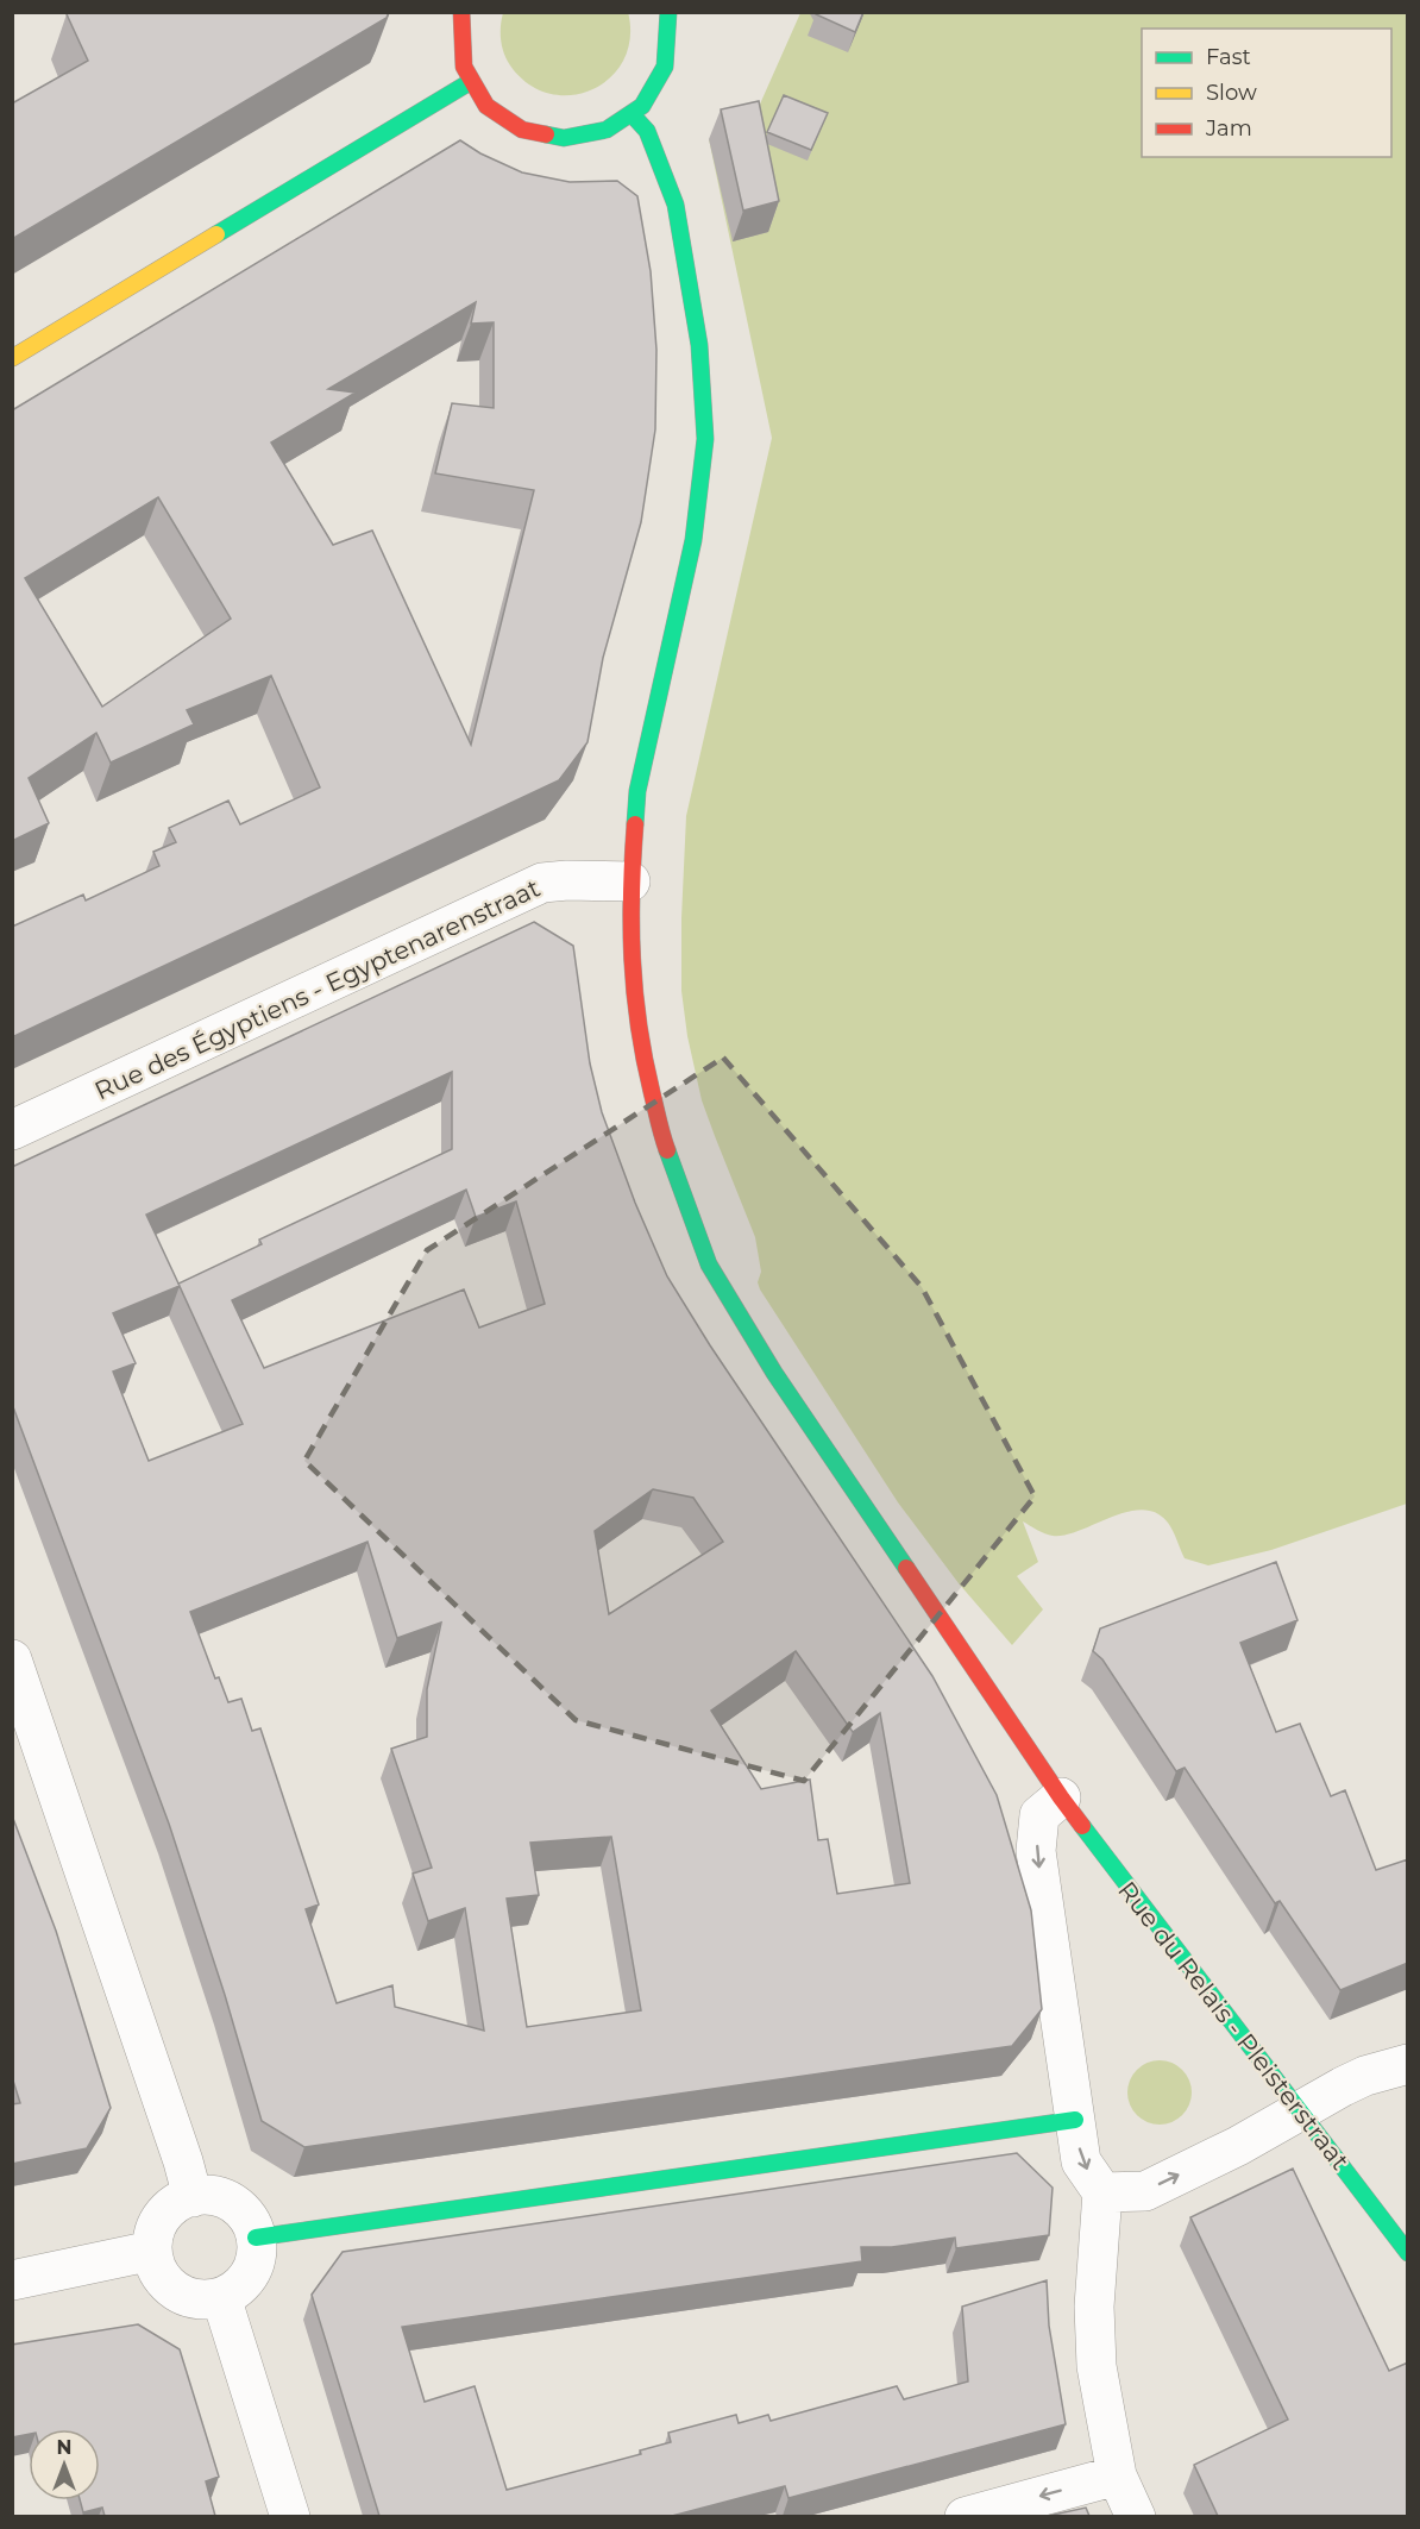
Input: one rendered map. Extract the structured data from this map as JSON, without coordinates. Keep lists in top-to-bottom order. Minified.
{"streets":{"street":["Rue des Égyptiens - Egyptenarenstraat","Rue du Relais - Pleisterstraat"]},"crossings":[["Rue des Égyptiens - Egyptenarenstraat","Rue du Relais - Pleisterstraat"]],"legend":["Fast","Slow","Jam"],"north":"top"}
